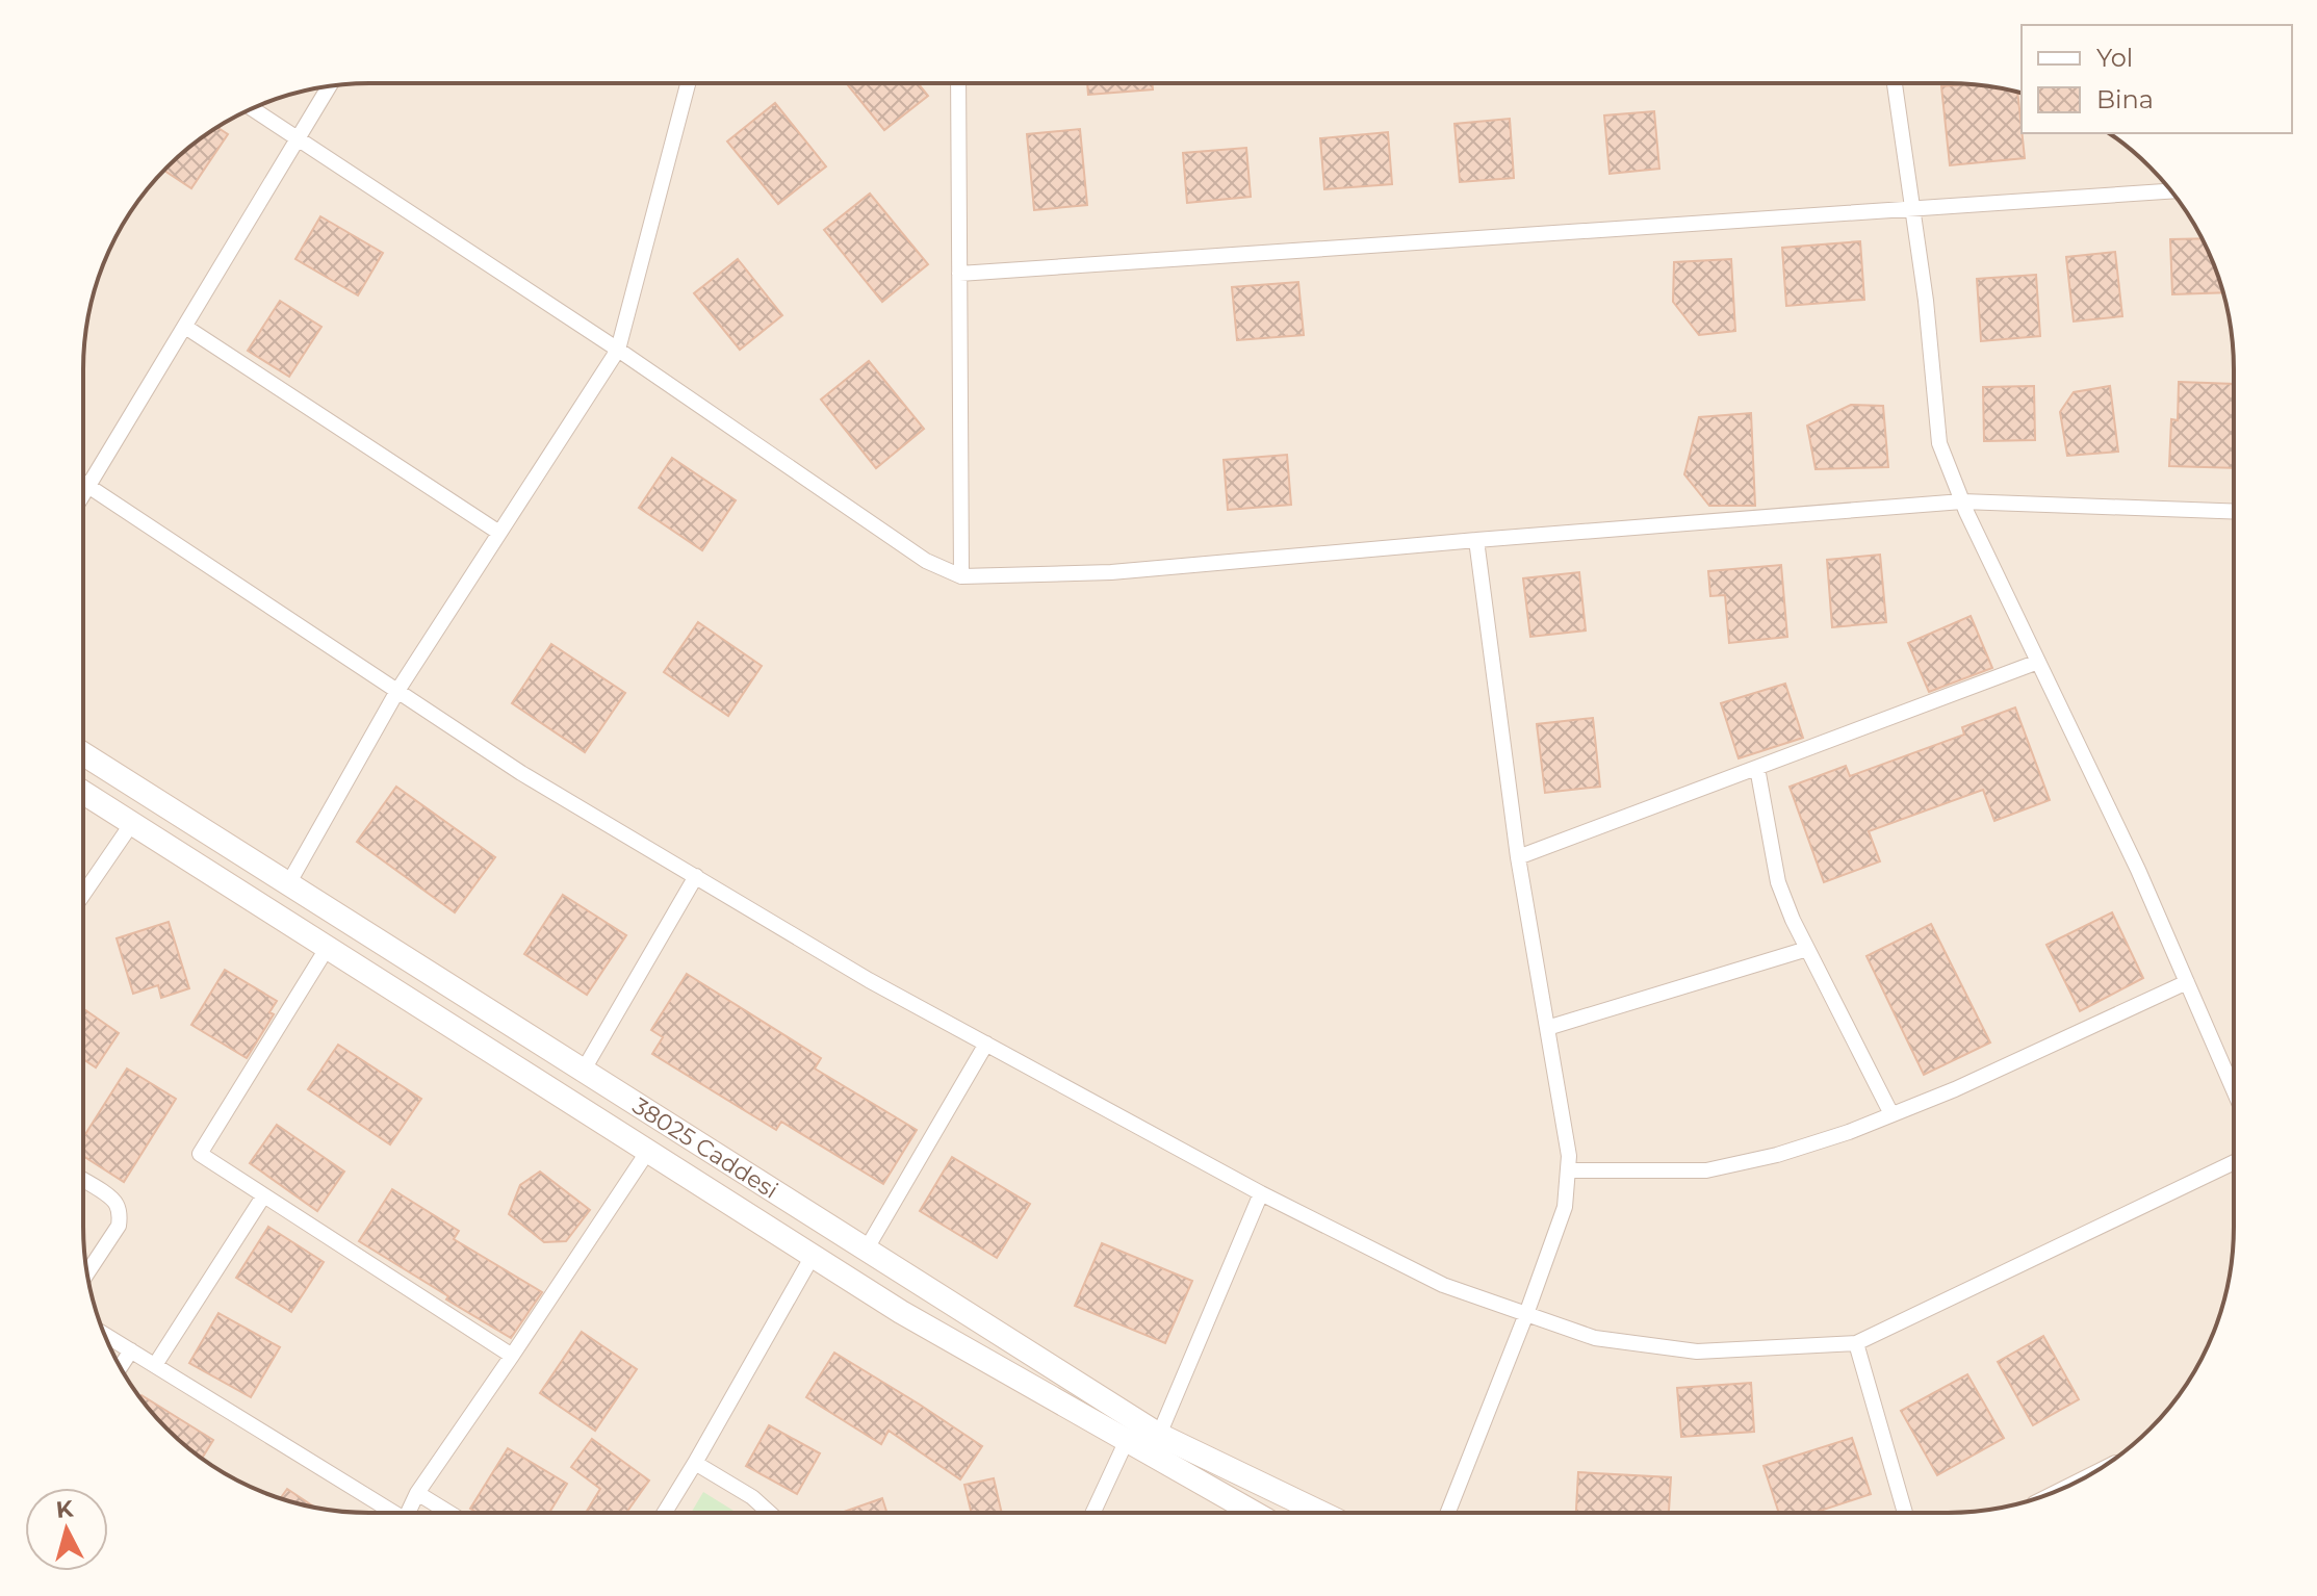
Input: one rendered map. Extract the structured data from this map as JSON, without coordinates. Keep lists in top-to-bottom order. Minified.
{"streets":{"main road":["38025 Caddesi"]},"legend":["Yol","Bina"],"north":"top"}
